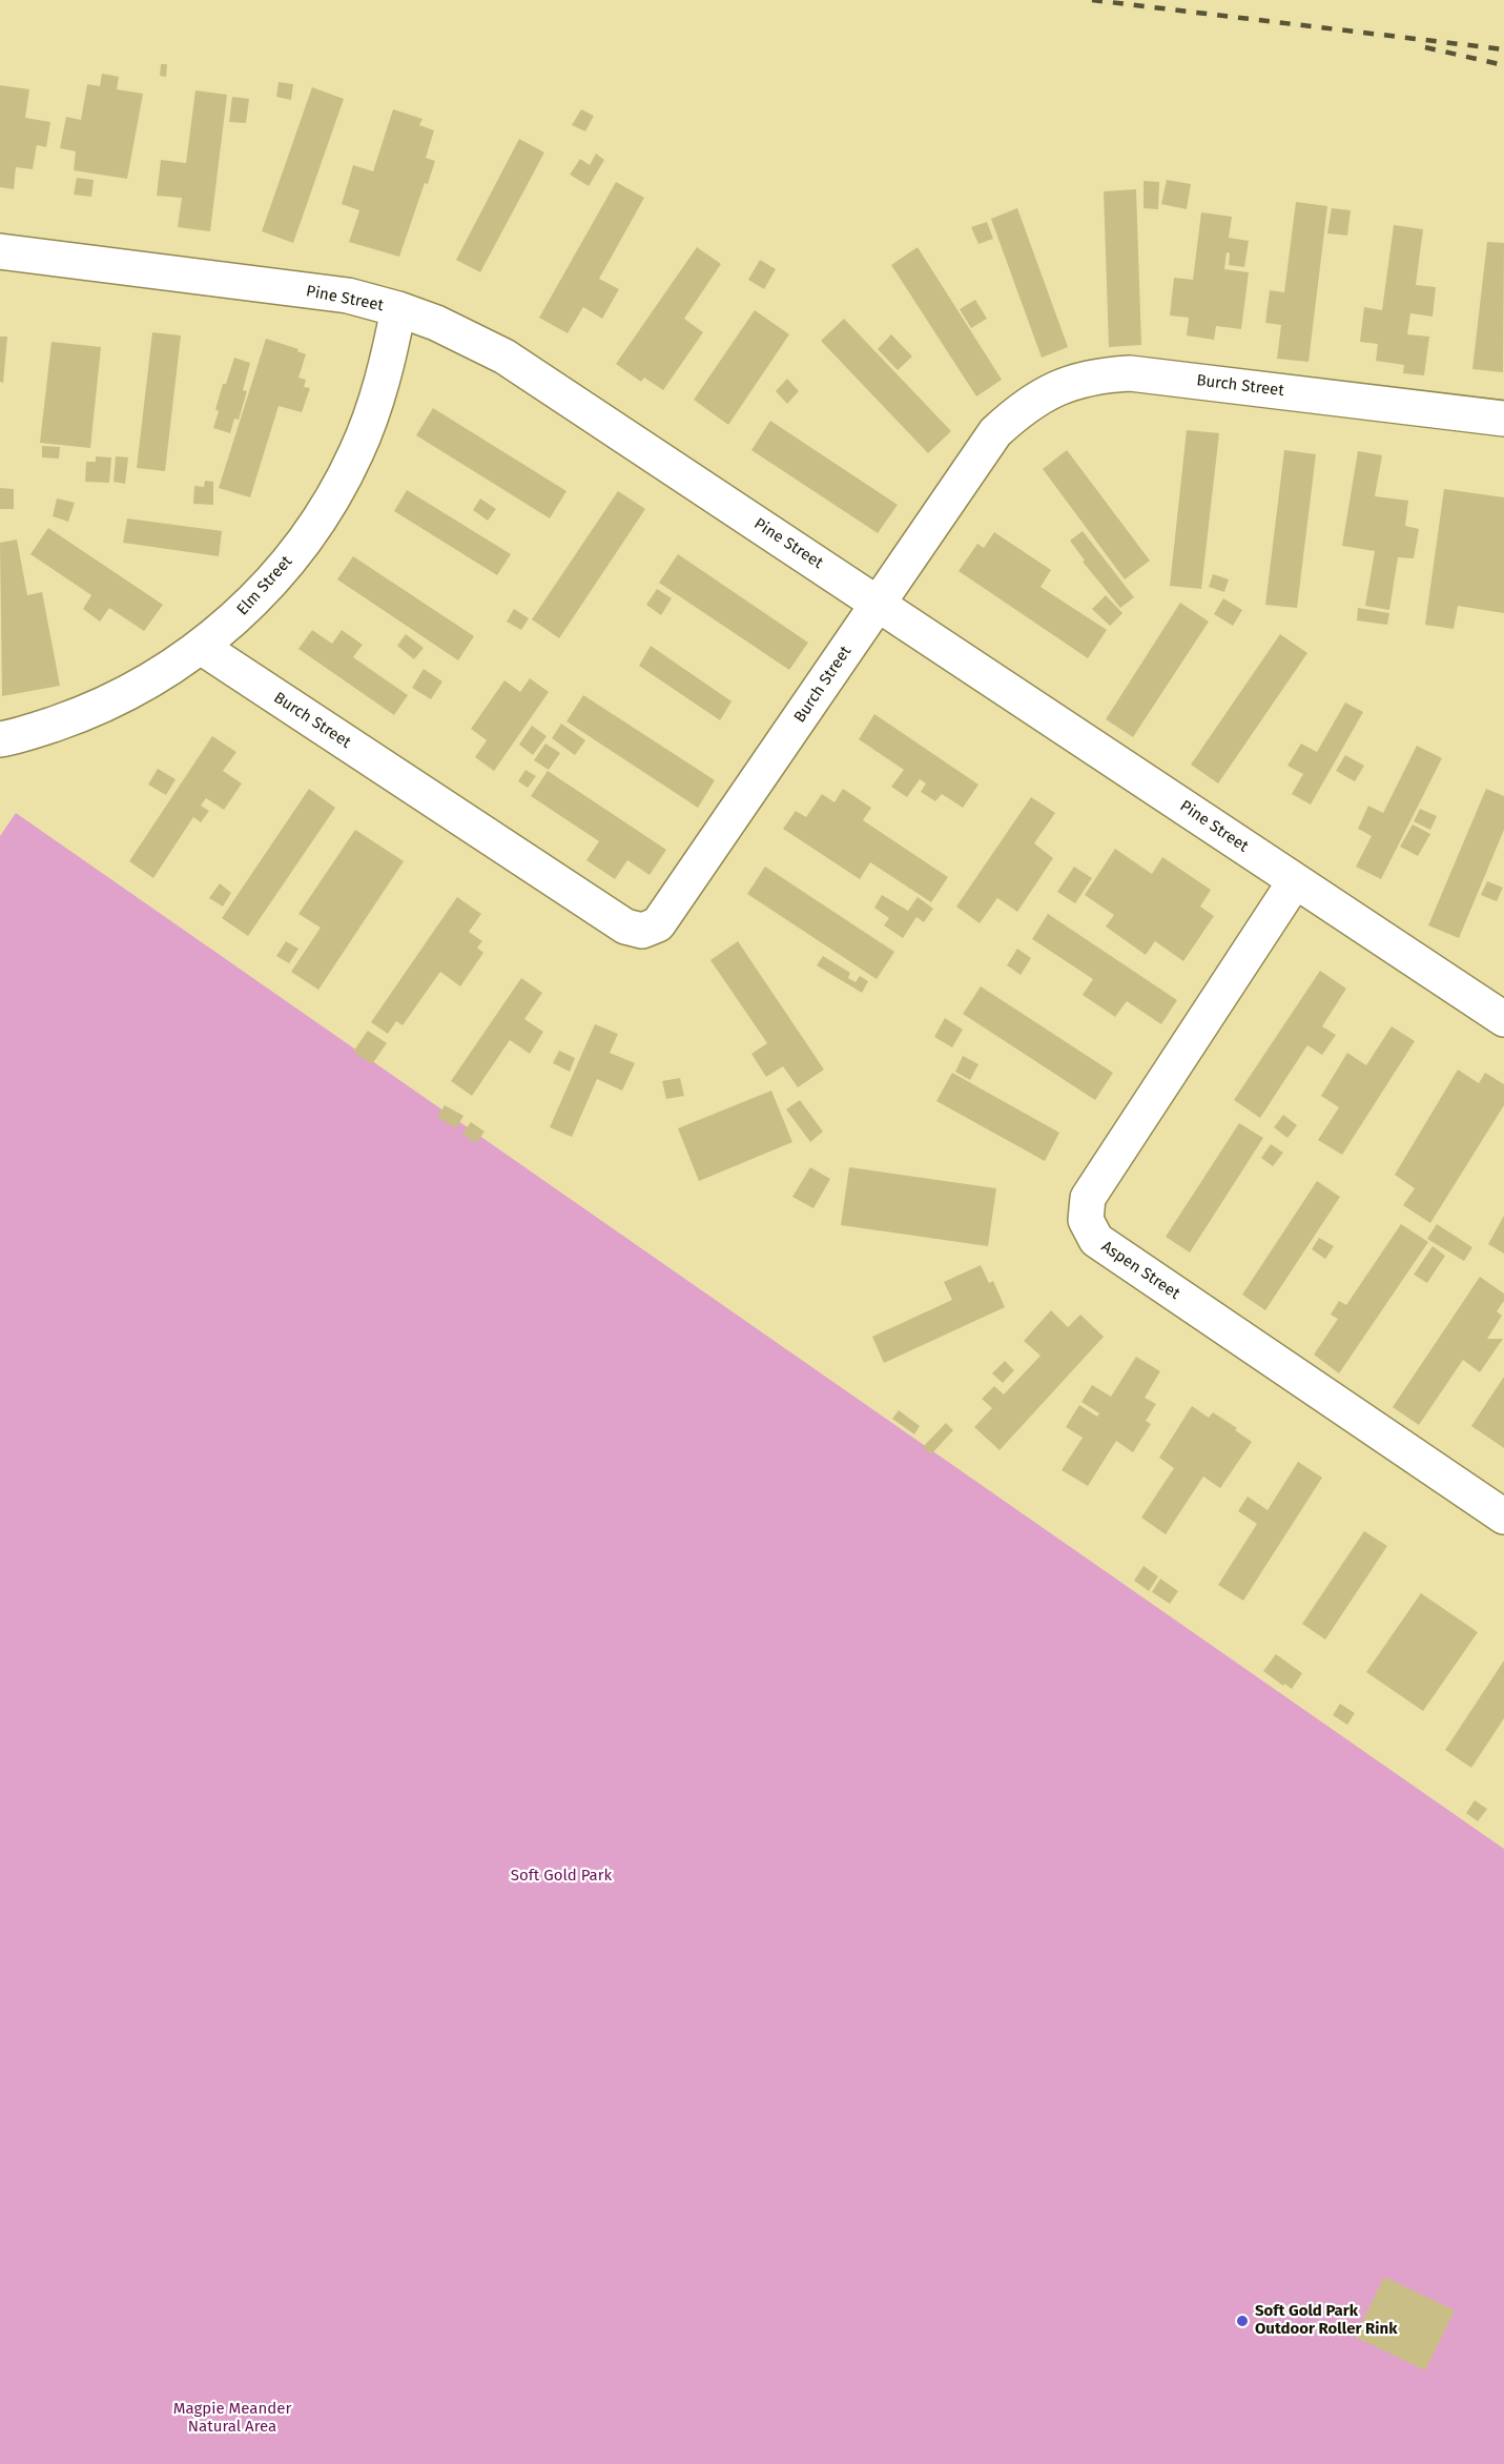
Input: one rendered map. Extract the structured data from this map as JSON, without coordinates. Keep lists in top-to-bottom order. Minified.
{"streets":{"street":["Pine Street","Burch Street","Elm Street","Aspen Street"]},"crossings":[["Pine Street","Burch Street"],["Pine Street","Elm Street"],["Pine Street","Aspen Street"],["Burch Street","Elm Street"]],"parks":["Soft Gold Park","Magpie Meander Natural Area"],"places":["Soft Gold Park Outdoor Roller Rink"]}
